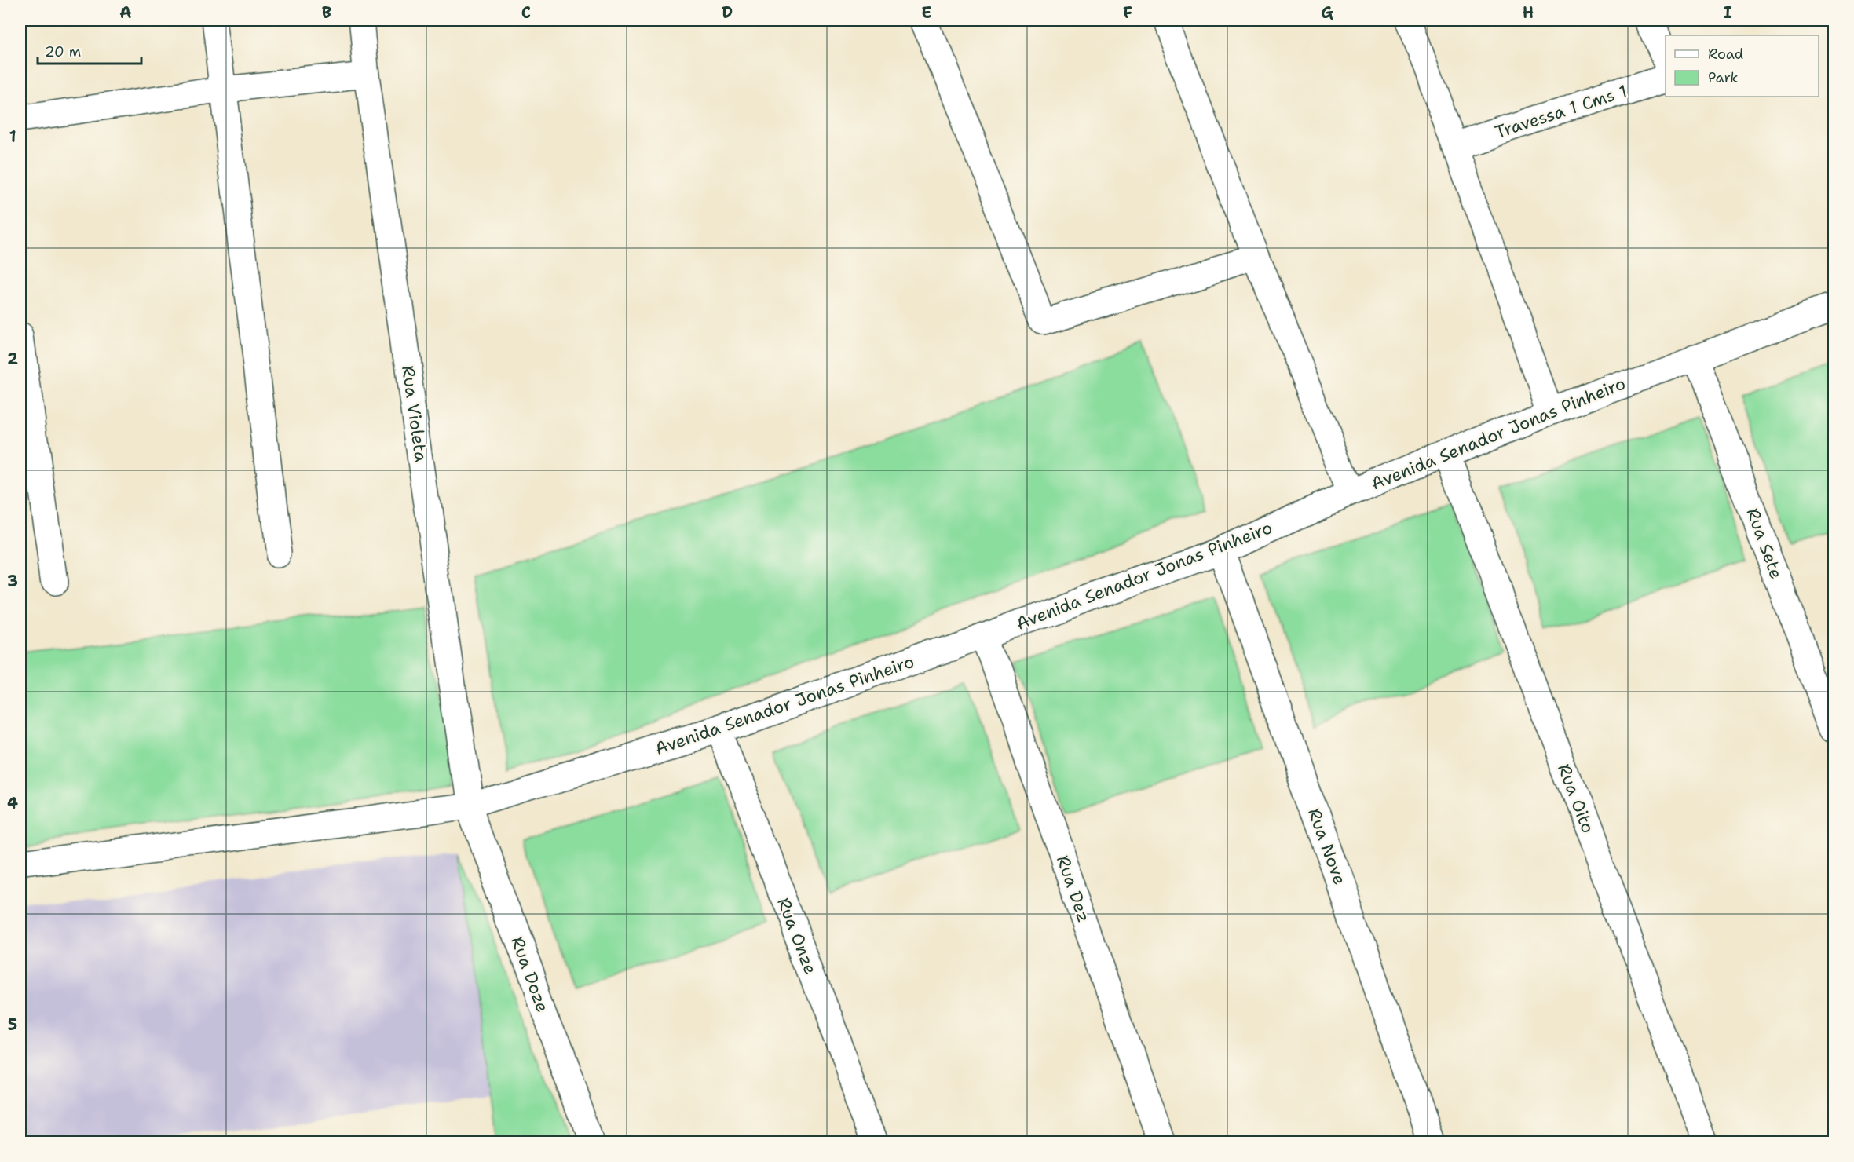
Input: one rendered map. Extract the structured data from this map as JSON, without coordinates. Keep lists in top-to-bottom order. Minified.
{"streets":{"street":["Travessa 1 Cms 1","Rua Violeta","Avenida Senador Jonas Pinheiro","Rua Sete","Rua Oito","Rua Nove","Rua Dez","Rua Onze","Rua Doze"]},"crossings":[["Rua Violeta","Avenida Senador Jonas Pinheiro"],["Rua Violeta","Rua Doze"],["Avenida Senador Jonas Pinheiro","Rua Sete"],["Avenida Senador Jonas Pinheiro","Rua Oito"],["Avenida Senador Jonas Pinheiro","Rua Nove"],["Avenida Senador Jonas Pinheiro","Rua Dez"],["Avenida Senador Jonas Pinheiro","Rua Onze"],["Avenida Senador Jonas Pinheiro","Rua Doze"]],"legend":["Road","Park"],"scale_bar":"20 m","grid":{"columns":["A","B","C","D","E","F","G","H","I"],"rows":["1","2","3","4","5"]}}
